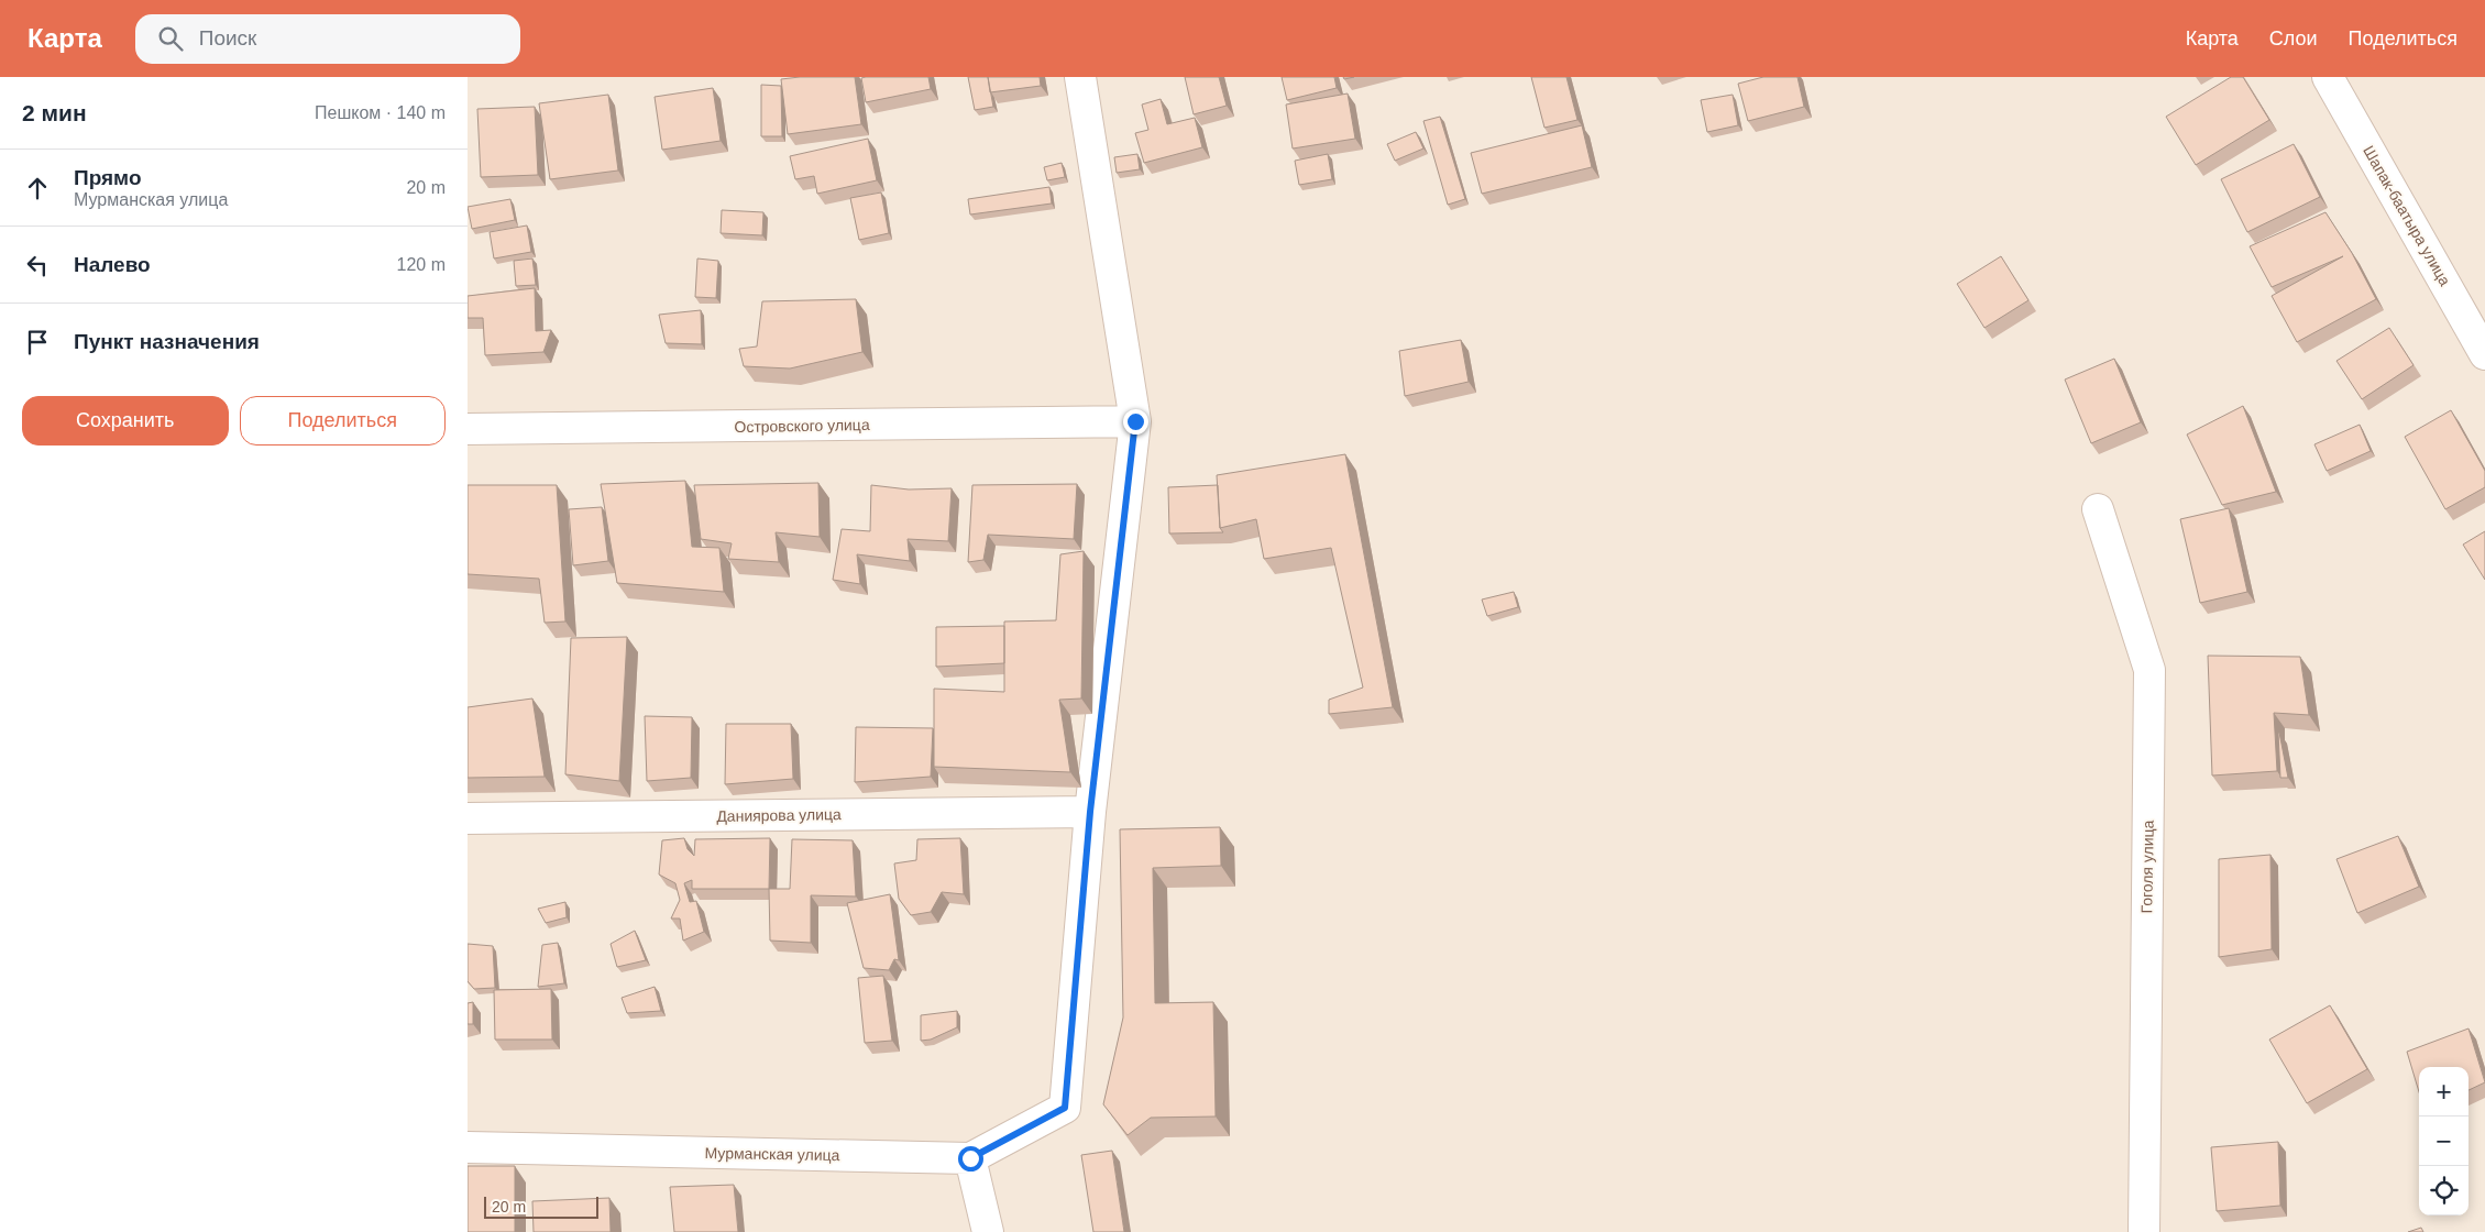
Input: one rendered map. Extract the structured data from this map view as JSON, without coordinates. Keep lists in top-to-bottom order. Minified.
{"streets":{"street":["Шапак-баатыра улица","Островского улица","Даниярова улица","Гоголя улица","Мурманская улица"]},"crossings":[["Даниярова улица","Мурманская улица"]],"scale_bar":"20 m","page":{"header":"Карта","search":"Поиск","nav":["Карта","Слои","Поделиться"],"heading":["2 мин","Пешком · 140 m"],"list":[["Прямо","Мурманская улица","20 m"],["Налево","120 m"],"Пункт назначения"],"buttons":["Сохранить","Поделиться"],"map_buttons":["+","−"],"scale":"20 m"}}
